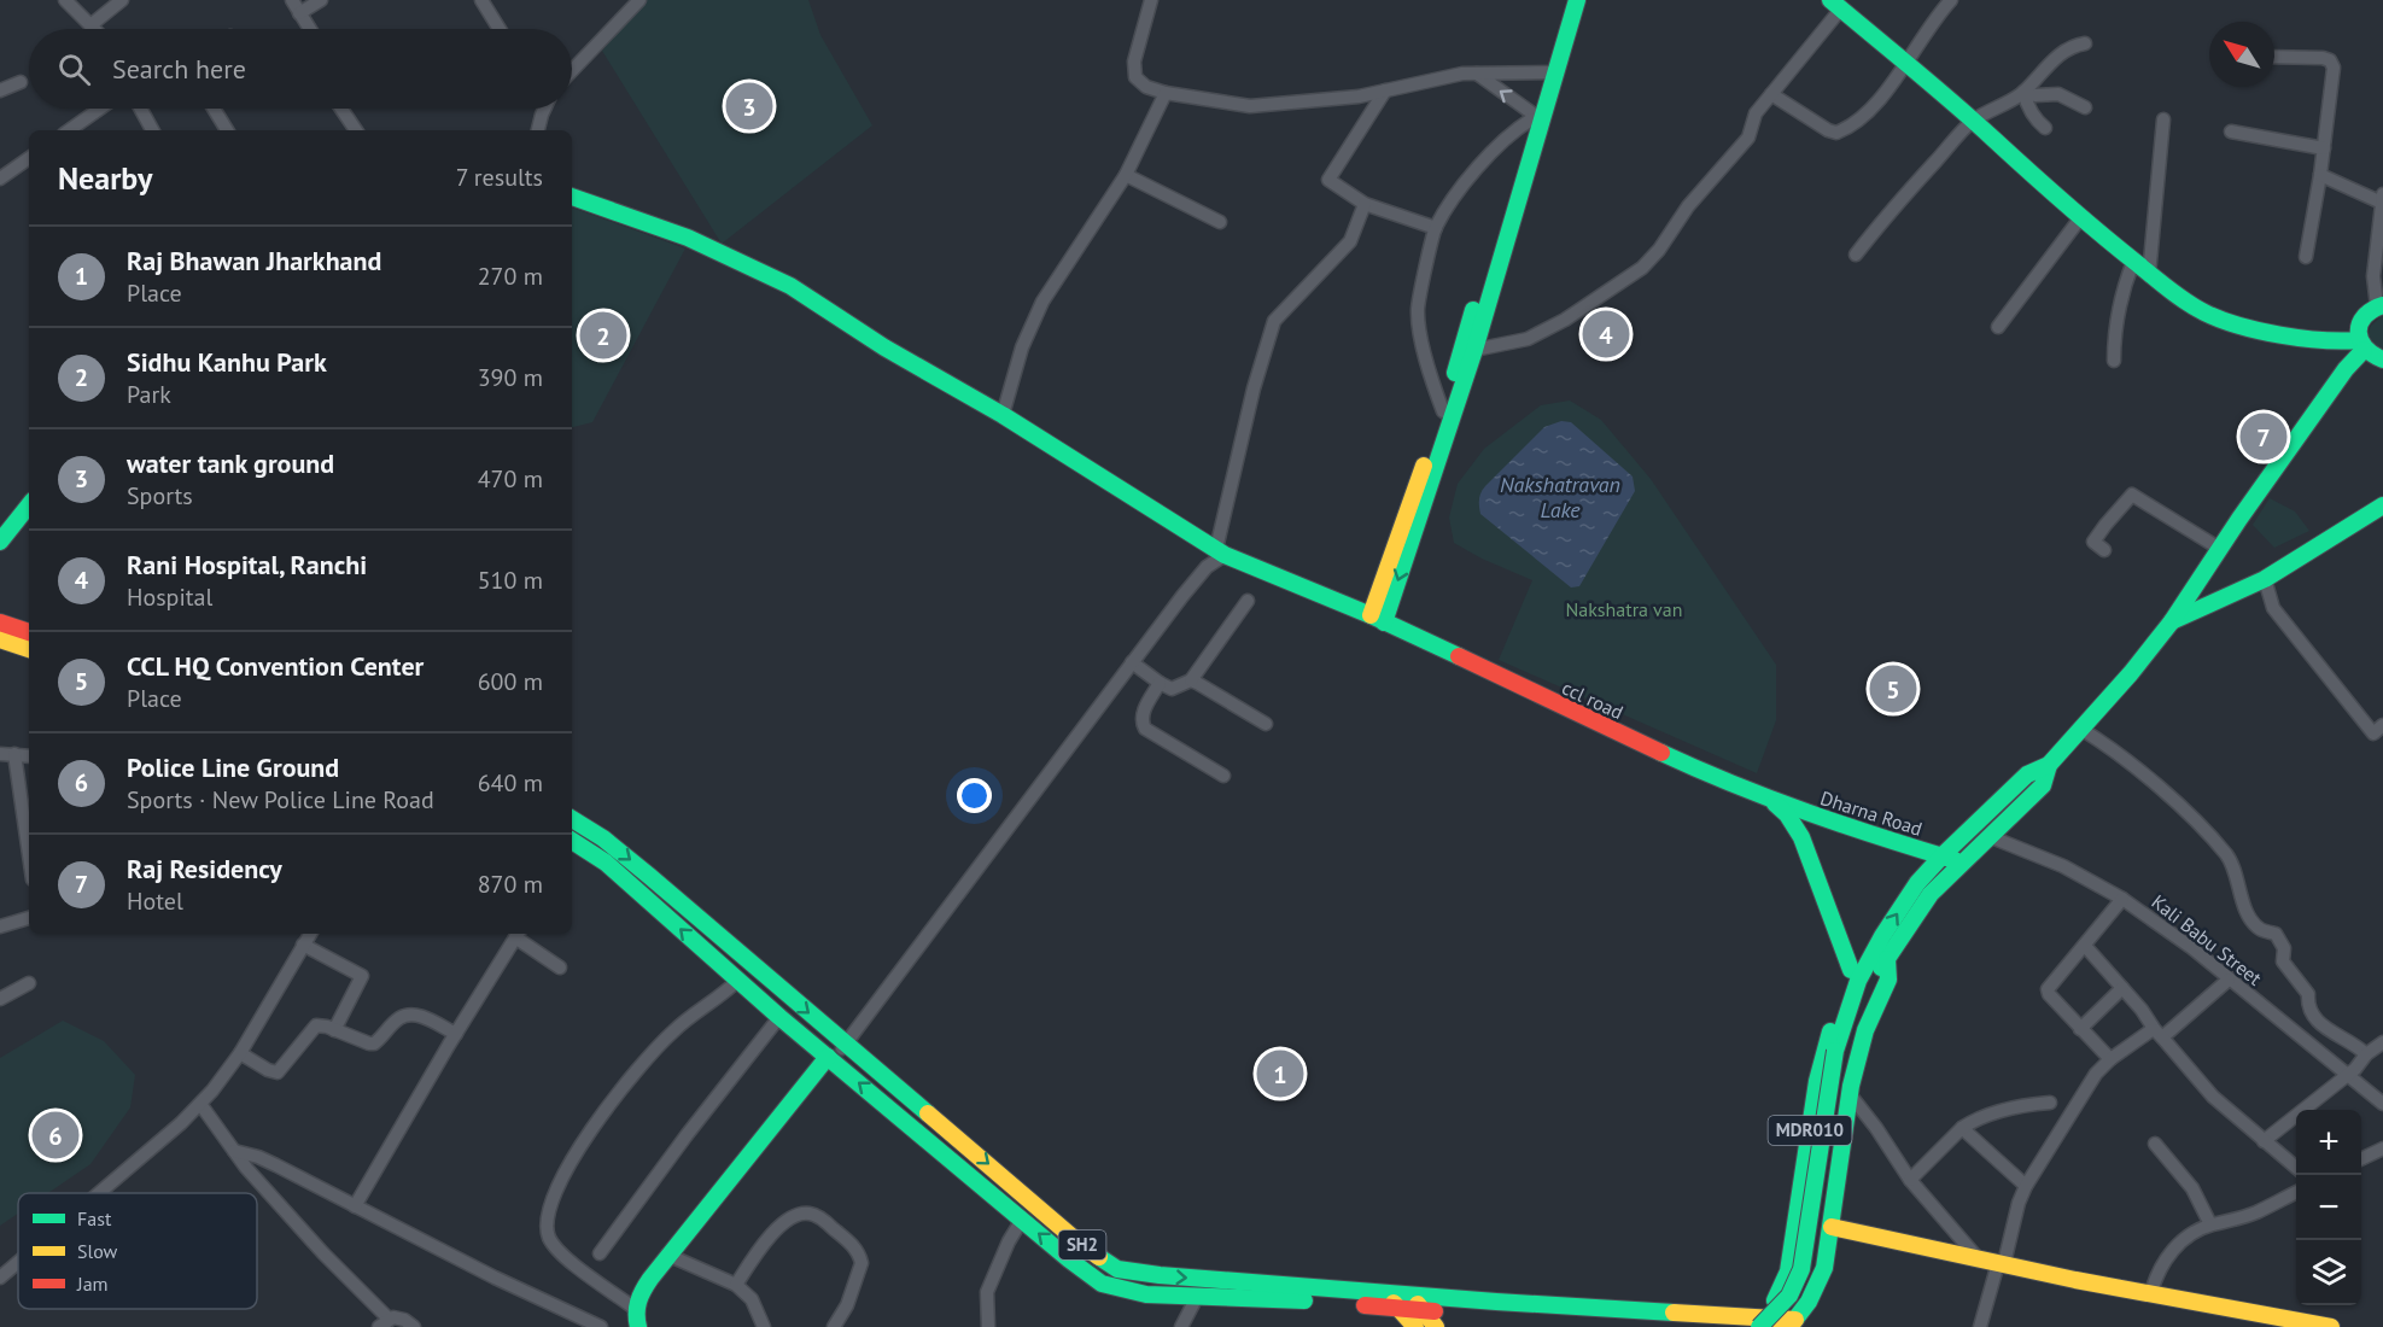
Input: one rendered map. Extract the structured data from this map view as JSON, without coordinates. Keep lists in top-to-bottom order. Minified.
{"streets":{"main road":["ccl road","Dharna Road","MDR010","SH2"],"street":["Kali Babu Street"]},"crossings":[["ccl road","Dharna Road"],["ccl road","MDR010"],["MDR010","SH2"]],"water":["Nakshatravan Lake"],"parks":["Nakshatra van"],"legend":["Fast","Slow","Jam"],"north":"top left","page":{"search":"Search here","pins":["3","4","2","7","5","1","6"],"heading":["Nearby","7 results"],"list":[{"mark":"1","name":"Raj Bhawan Jharkhand","note":"Place","value":"270 m"},{"mark":"2","name":"Sidhu Kanhu Park","note":"Park","value":"390 m"},{"mark":"3","name":"water tank ground","note":"Sports","value":"470 m"},{"mark":"4","name":"Rani Hospital, Ranchi","note":"Hospital","value":"510 m"},{"mark":"5","name":"CCL HQ Convention Center","note":"Place","value":"600 m"},{"mark":"6","name":"Police Line Ground","note":"Sports · New Police Line Road","value":"640 m"},{"mark":"7","name":"Raj Residency","note":"Hotel","value":"870 m"}],"map_buttons":["+","−"]}}
